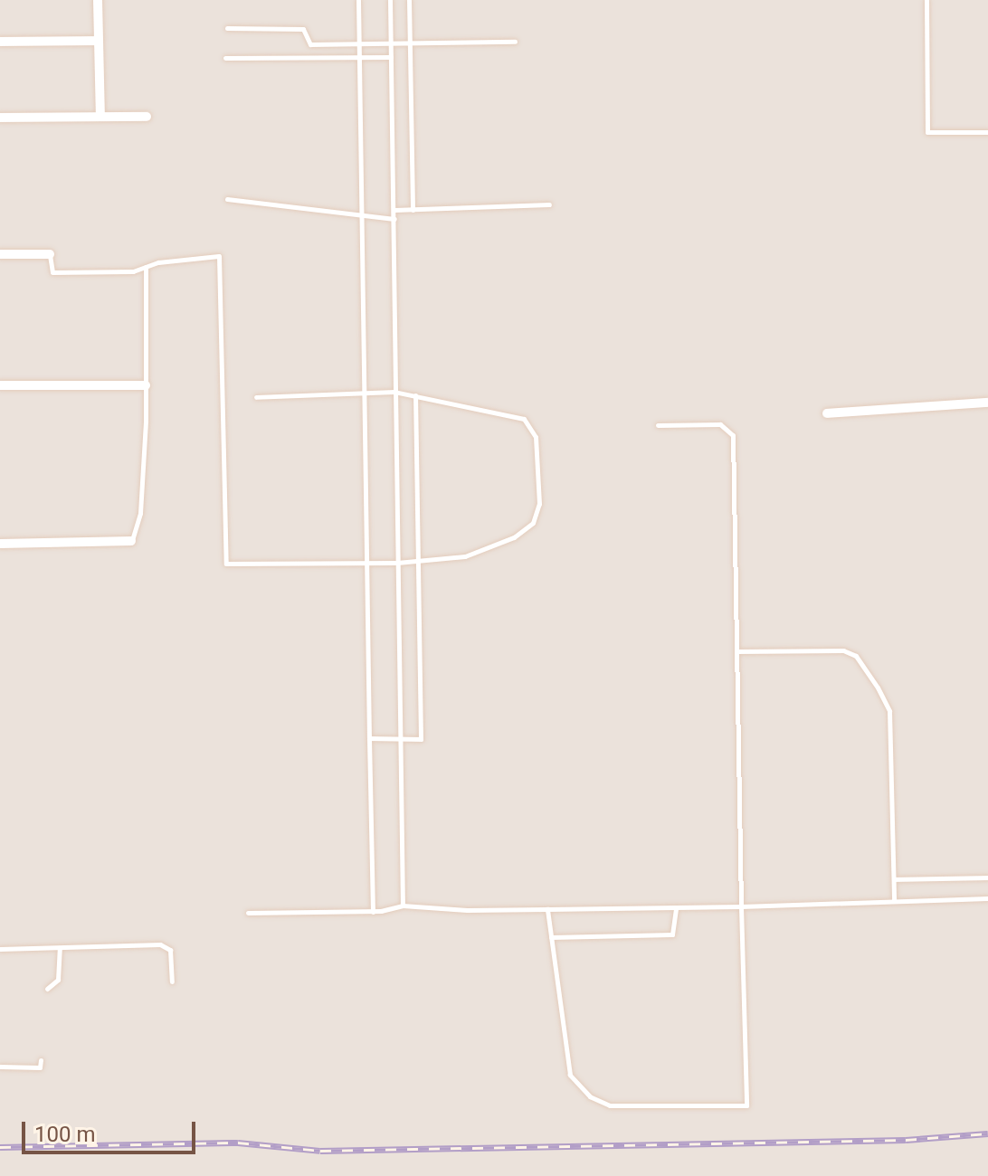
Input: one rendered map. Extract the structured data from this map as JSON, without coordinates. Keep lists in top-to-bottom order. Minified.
{"scale_bar":"100 m"}
